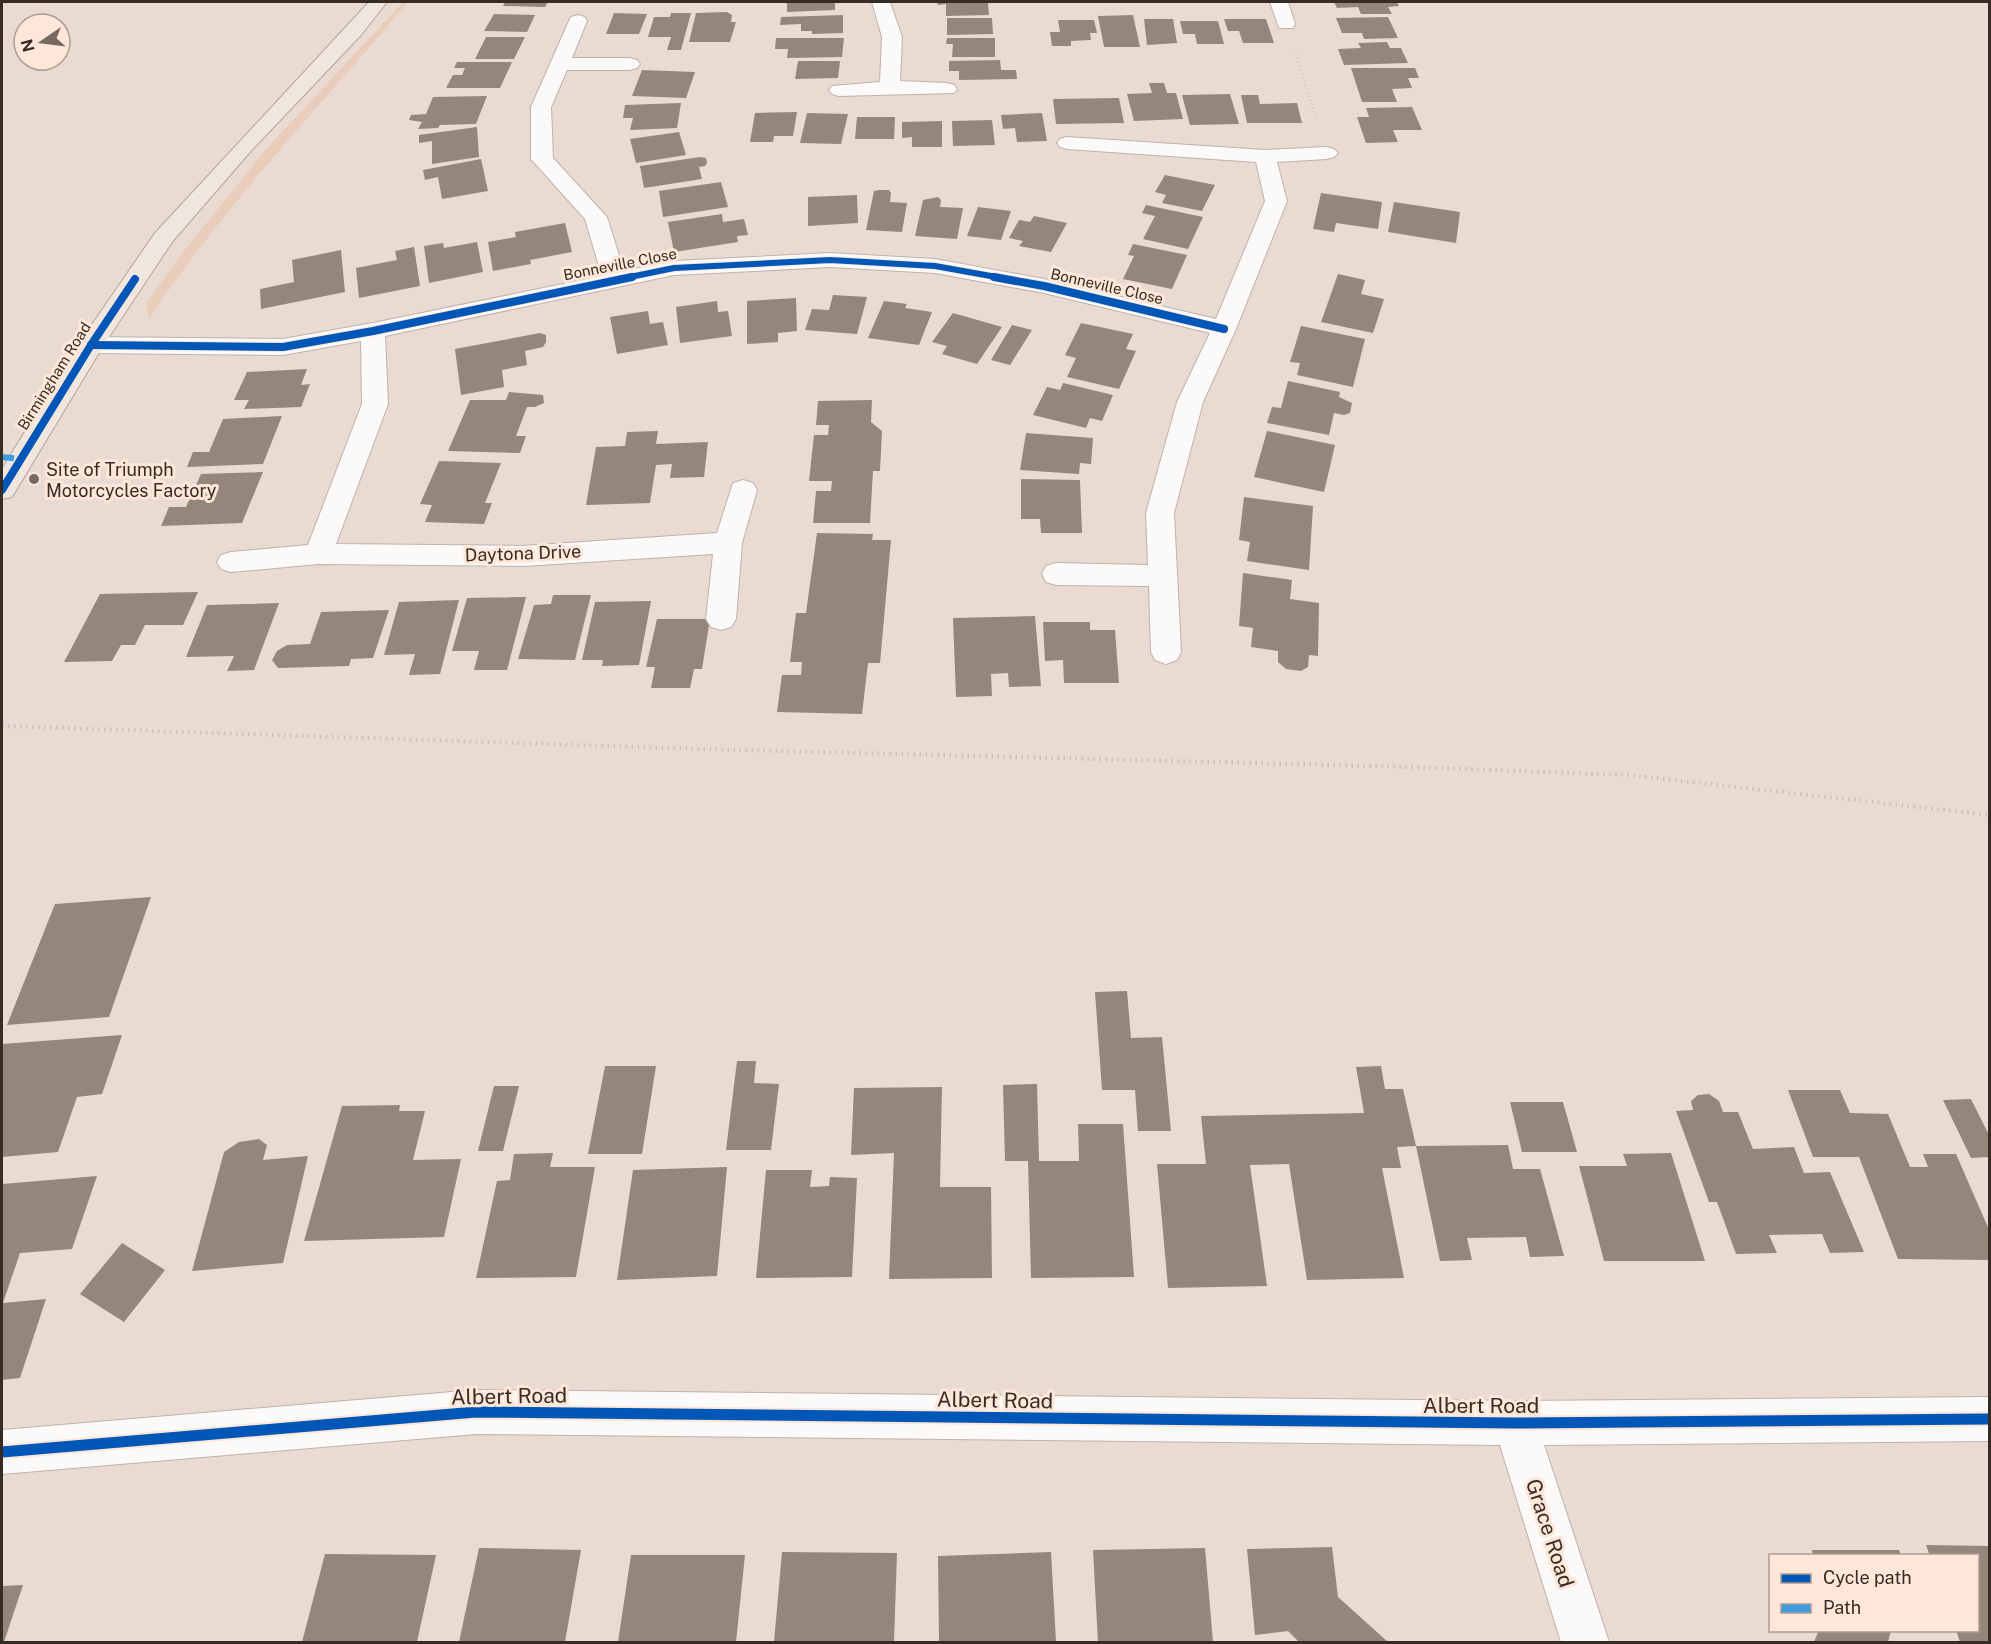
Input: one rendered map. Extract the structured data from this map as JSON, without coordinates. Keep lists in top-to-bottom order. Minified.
{"streets":{"main road":["Birmingham Road"],"street":["Bonneville Close","Daytona Drive","Albert Road","Grace Road"]},"crossings":[["Bonneville Close","Birmingham Road"],["Albert Road","Grace Road"]],"places":["Site of Triumph Motorcycles Factory"],"legend":["Cycle path","Path"],"north":"left"}
